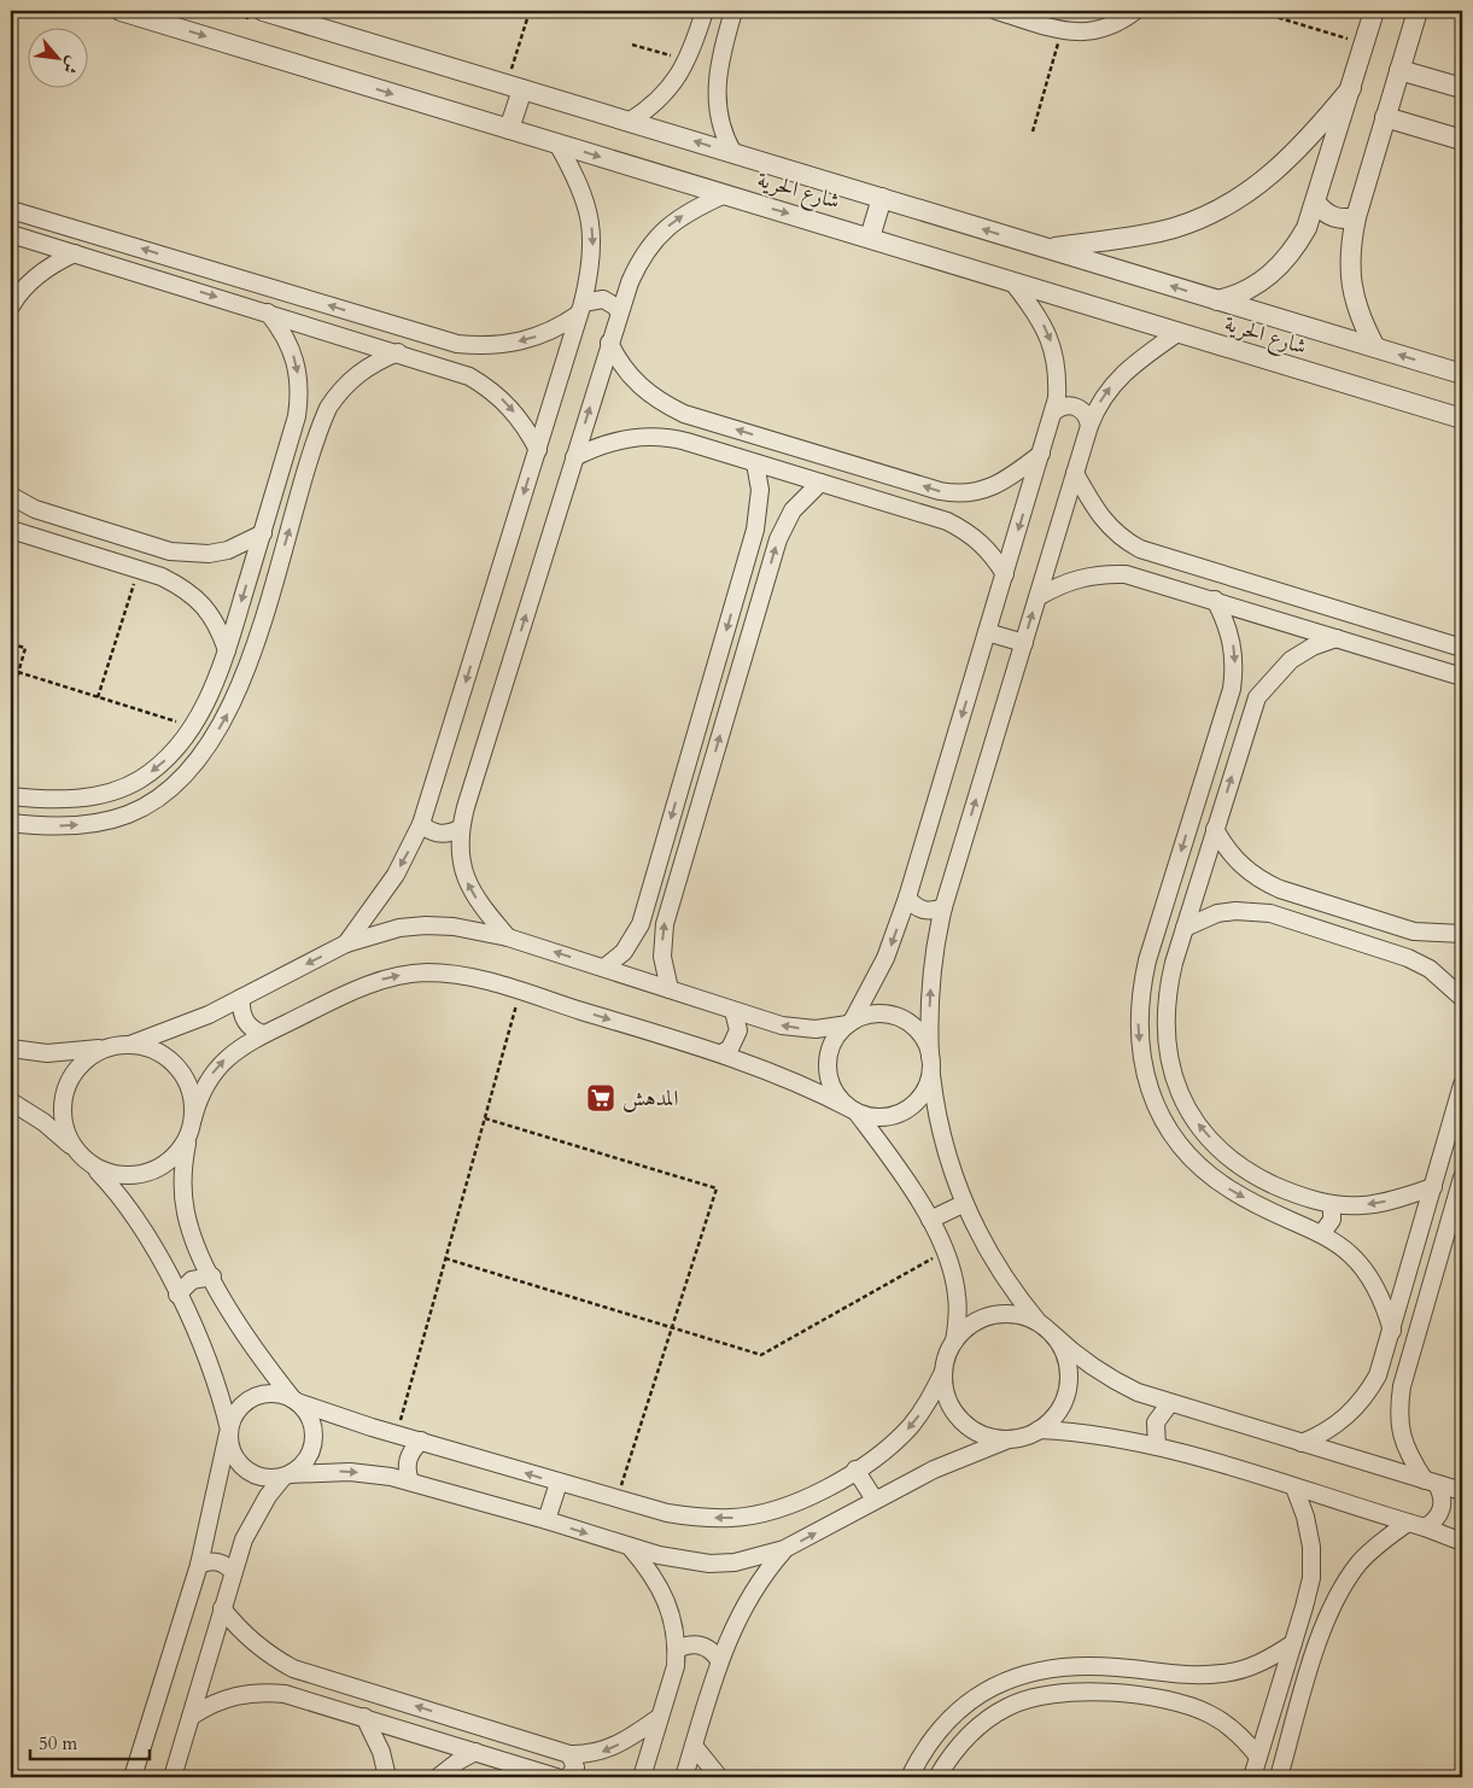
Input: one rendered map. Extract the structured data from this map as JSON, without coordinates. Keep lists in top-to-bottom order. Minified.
{"streets":{"street":["شارع الحرية"]},"places":{"supermarket":["المدهش"]},"scale_bar":"50 m","north":"bottom right"}
